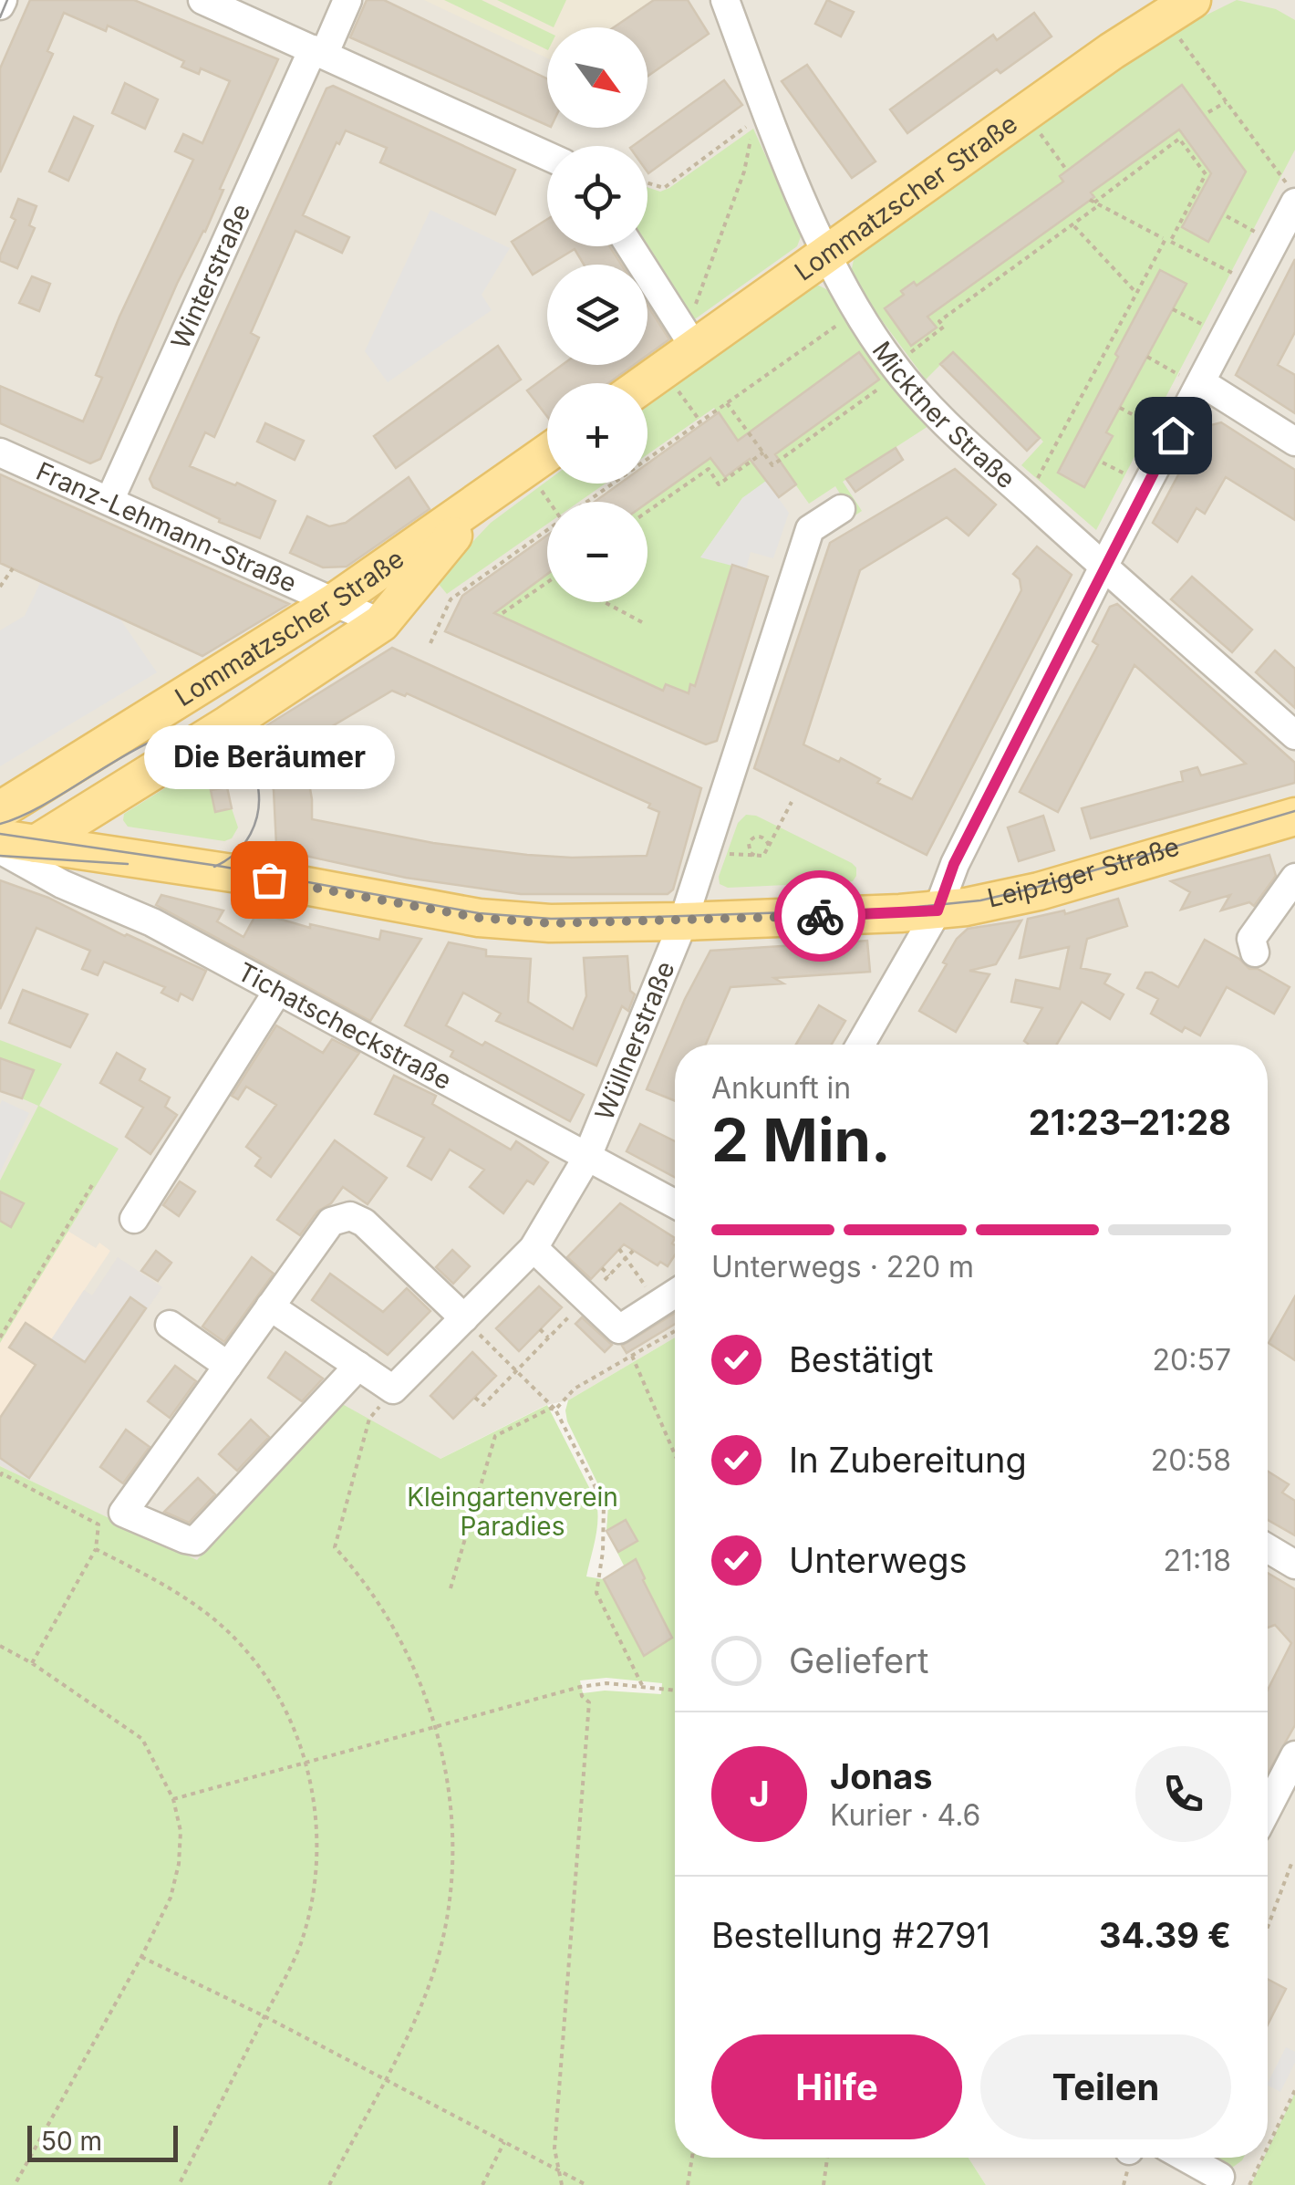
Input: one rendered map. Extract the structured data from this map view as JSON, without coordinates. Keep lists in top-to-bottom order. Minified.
{"streets":{"main road":["Lommatzscher Straße","Leipziger Straße"],"street":["Winterstraße","Micktner Straße","Franz-Lehmann-Straße","Tichatscheckstraße","Wüllnerstraße"]},"crossings":[["Lommatzscher Straße","Micktner Straße"],["Lommatzscher Straße","Franz-Lehmann-Straße"],["Lommatzscher Straße","Leipziger Straße"],["Lommatzscher Straße","Tichatscheckstraße"],["Winterstraße","Franz-Lehmann-Straße"],["Leipziger Straße","Tichatscheckstraße"],["Leipziger Straße","Wüllnerstraße"],["Tichatscheckstraße","Wüllnerstraße"]],"parks":["Kleingartenverein Paradies"],"places":["Die Beräumer"],"scale_bar":"50 m","north":"bottom right","page":{"map_buttons":["+","−"],"bubble":"Die Beräumer","heading":["2 Min.","Ankunft in","21:23–21:28"],"panel":["Jonas","Kurier · 4.6","Bestellung #2791","34.39 €"],"bar":"Unterwegs · 220 m","list":[["Bestätigt","20:57"],["In Zubereitung","20:58"],["Unterwegs","21:18"],"Geliefert"],"round":"J","buttons":["Hilfe","Teilen"],"scale":"50 m"}}
